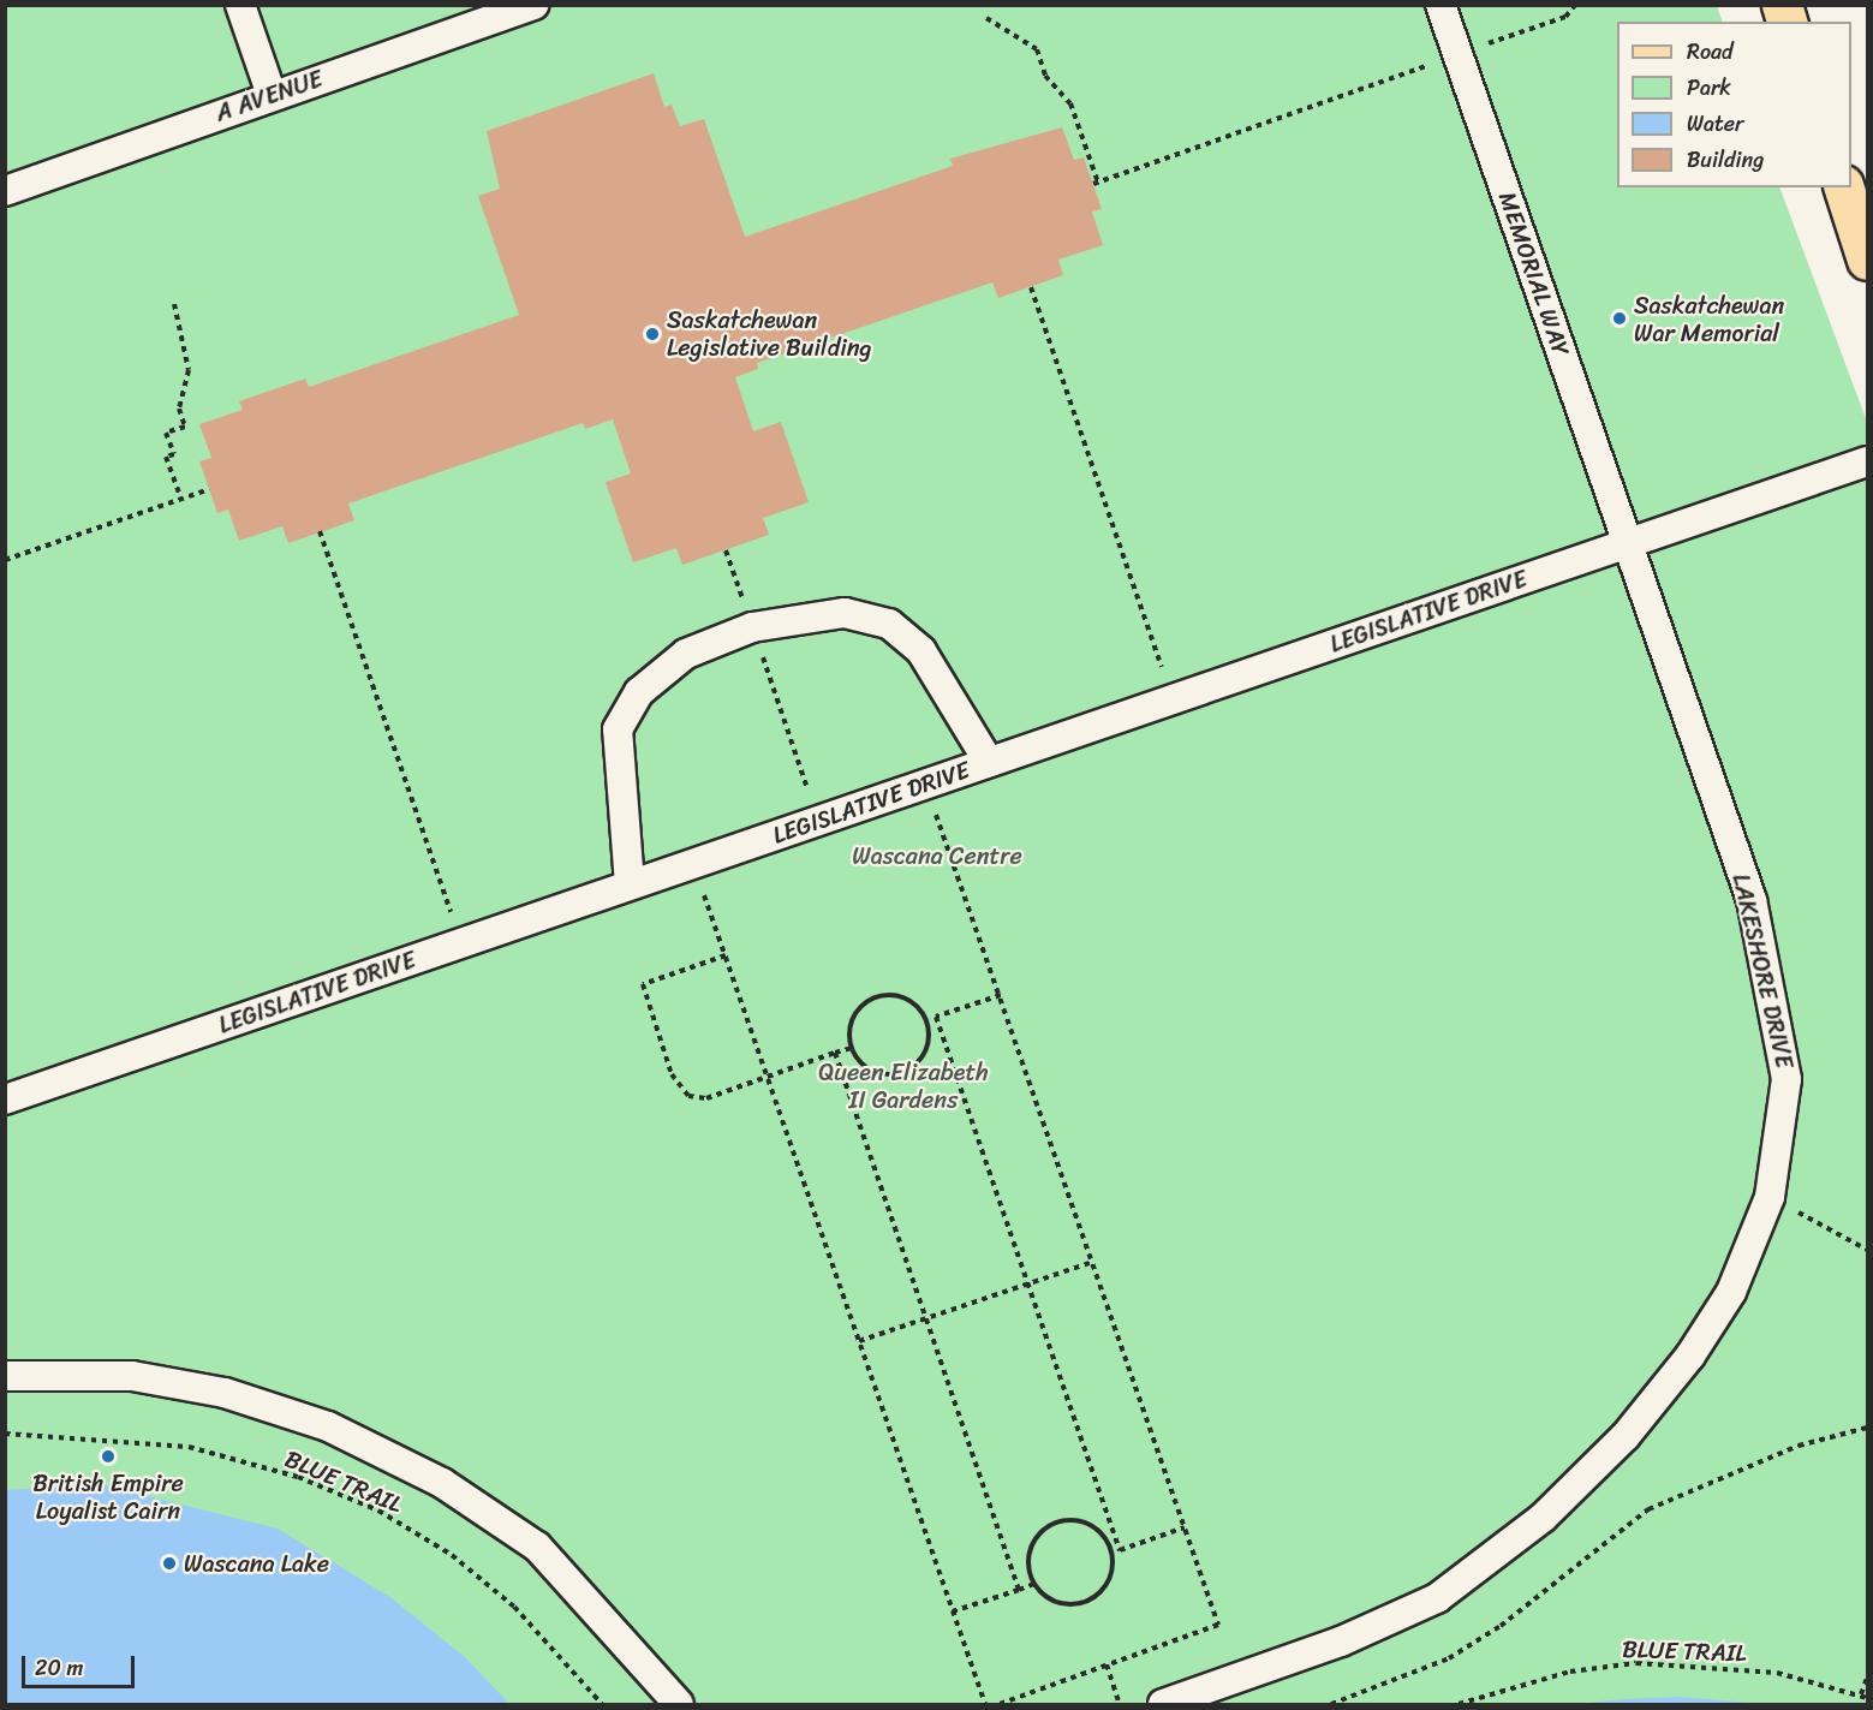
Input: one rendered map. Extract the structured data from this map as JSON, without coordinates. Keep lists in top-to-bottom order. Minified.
{"streets":{"street":["A AVENUE","MEMORIAL WAY","LEGISLATIVE DRIVE","LAKESHORE DRIVE"],"path":["BLUE TRAIL"]},"crossings":[["MEMORIAL WAY","LEGISLATIVE DRIVE"],["MEMORIAL WAY","LAKESHORE DRIVE"],["LEGISLATIVE DRIVE","LAKESHORE DRIVE"]],"parks":["Wascana Centre","Queen Elizabeth II Gardens"],"places":["Saskatchewan War Memorial","Saskatchewan Legislative Building","British Empire Loyalist Cairn","Wascana Lake"],"legend":["Road","Park","Water","Building"],"scale_bar":"20 m"}
